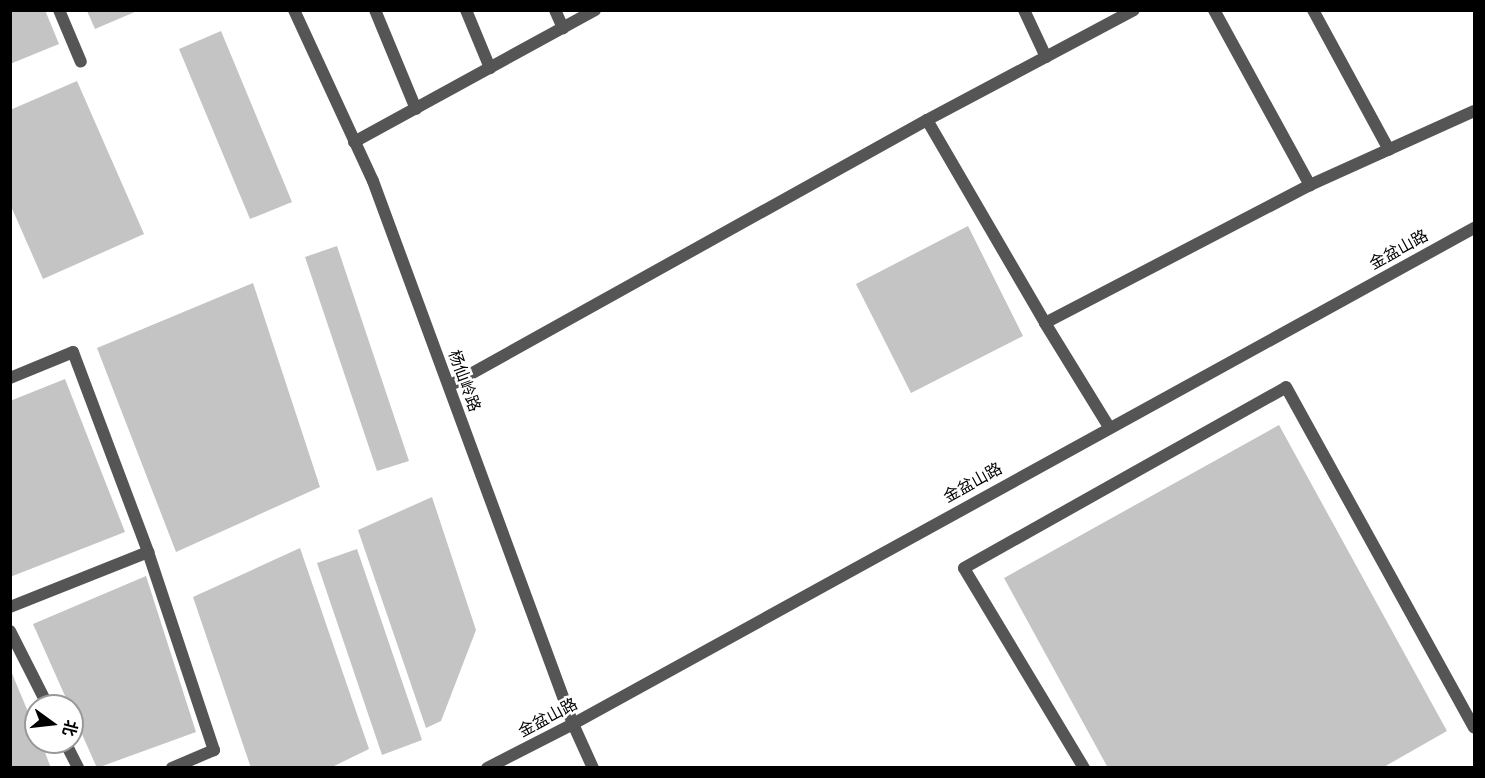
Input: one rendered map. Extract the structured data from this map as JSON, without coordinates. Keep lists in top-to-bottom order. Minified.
{"streets":{"street":["金盆山路","杨仙岭路"]},"crossings":[["金盆山路","杨仙岭路"]],"north":"right"}
